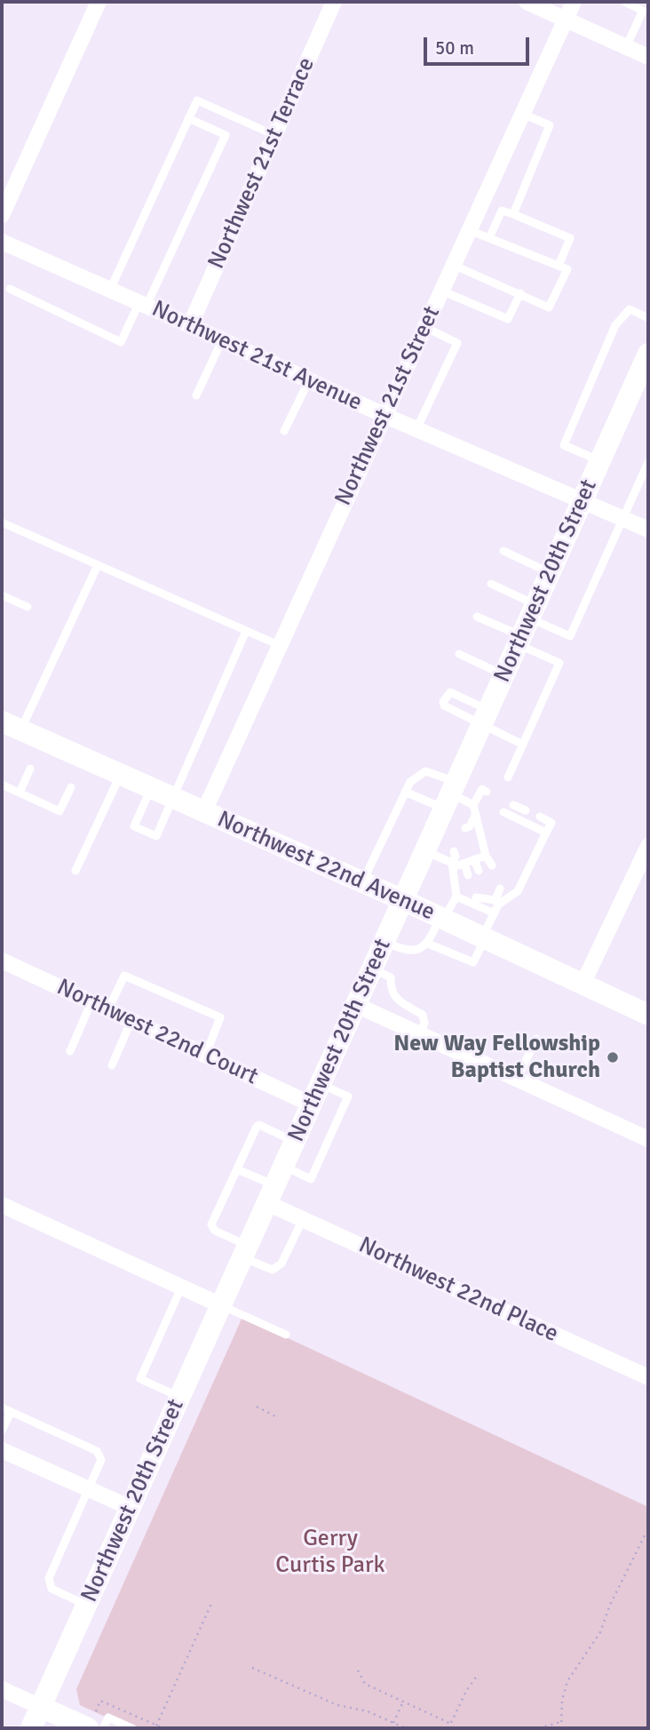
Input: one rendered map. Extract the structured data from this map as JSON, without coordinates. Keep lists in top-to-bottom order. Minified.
{"streets":{"main road":["Northwest 20th Street","Northwest 22nd Avenue"],"street":["Northwest 21st Terrace","Northwest 21st Avenue","Northwest 21st Street","Northwest 22nd Court","Northwest 22nd Place"]},"crossings":[["Northwest 21st Terrace","Northwest 21st Avenue"],["Northwest 21st Avenue","Northwest 21st Street"],["Northwest 21st Avenue","Northwest 20th Street"],["Northwest 21st Street","Northwest 22nd Avenue"],["Northwest 20th Street","Northwest 22nd Avenue"],["Northwest 20th Street","Northwest 22nd Court"],["Northwest 20th Street","Northwest 22nd Place"]],"parks":["Gerry Curtis Park"],"places":["New Way Fellowship Baptist Church"],"scale_bar":"50 m"}
